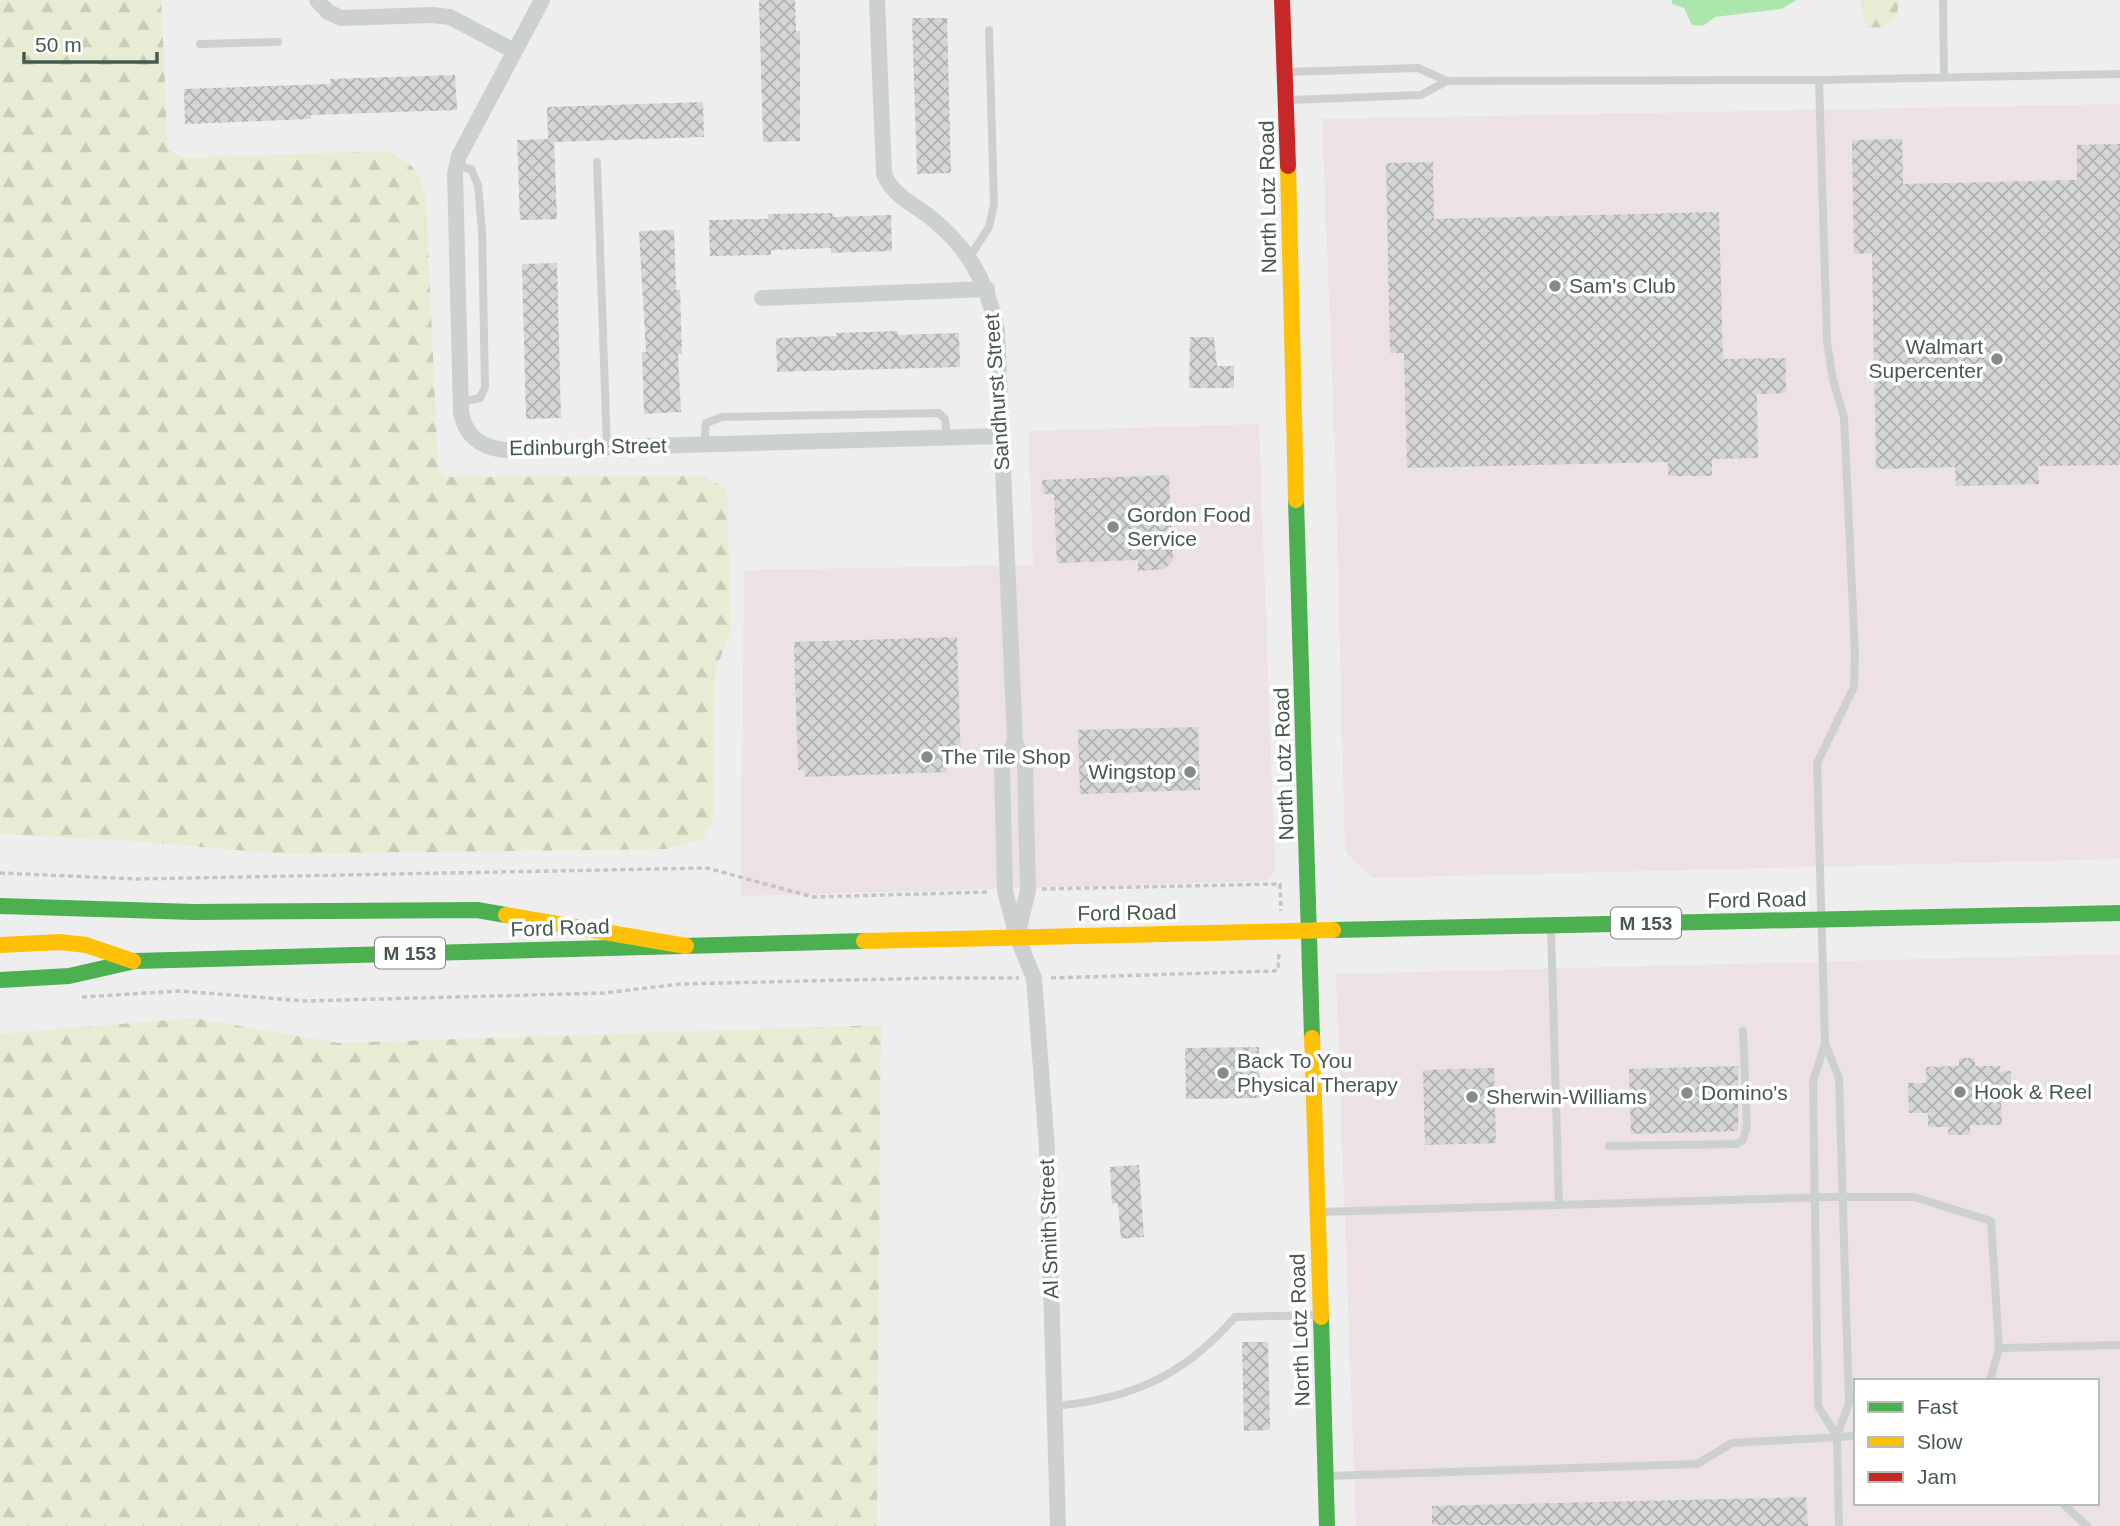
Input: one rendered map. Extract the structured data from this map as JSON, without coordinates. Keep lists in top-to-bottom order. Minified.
{"streets":{"main road":["North Lotz Road","Ford Road","M 153"],"street":["Sandhurst Street","Edinburgh Street","Al Smith Street"]},"crossings":[["North Lotz Road","Ford Road"],["Sandhurst Street","Edinburgh Street"],["Sandhurst Street","Ford Road"],["Sandhurst Street","Al Smith Street"],["Ford Road","Al Smith Street"]],"places":["Sam's Club","Walmart Supercenter","Gordon Food Service","The Tile Shop","Wingstop","Back To You Physical Therapy","Hook & Reel","Domino's","Sherwin-Williams"],"legend":["Fast","Slow","Jam"],"scale_bar":"50 m"}
